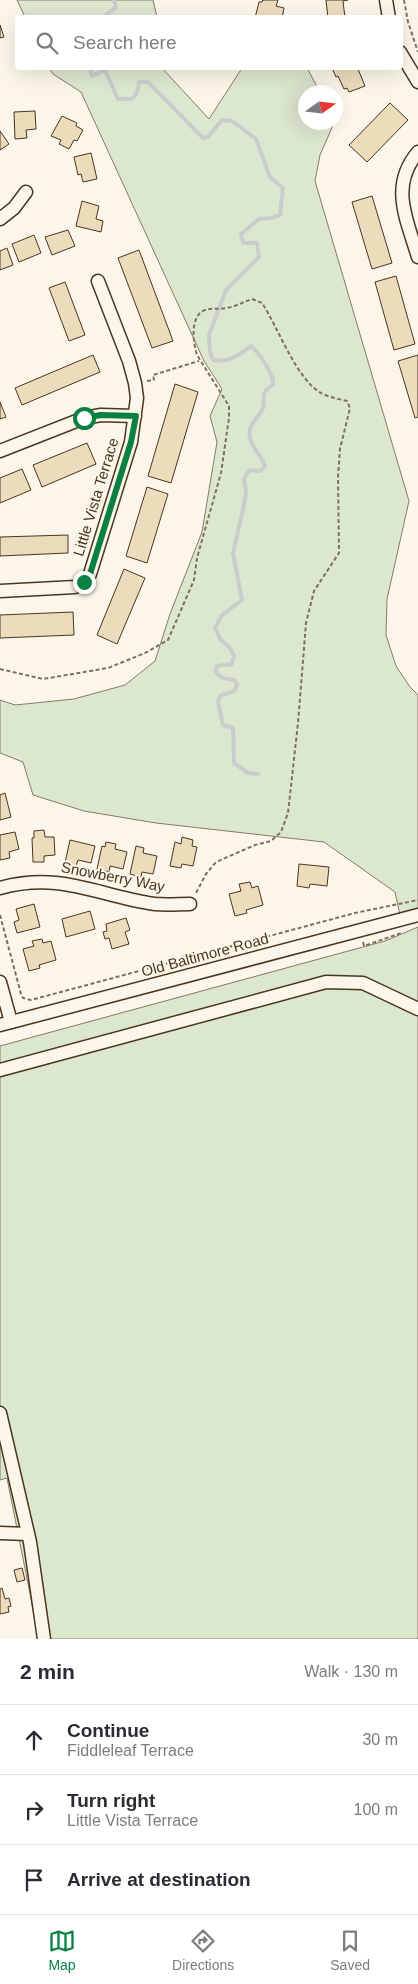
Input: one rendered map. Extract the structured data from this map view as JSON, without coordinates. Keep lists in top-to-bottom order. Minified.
{"streets":{"street":["Little Vista Terrace","Snowberry Way","Old Baltimore Road"]},"north":"right","page":{"search":"Search here","heading":["2 min","Walk · 130 m"],"list":[["Continue","Fiddleleaf Terrace","30 m"],["Turn right","Little Vista Terrace","100 m"],"Arrive at destination"],"nav":["Map","Directions","Saved"]}}
